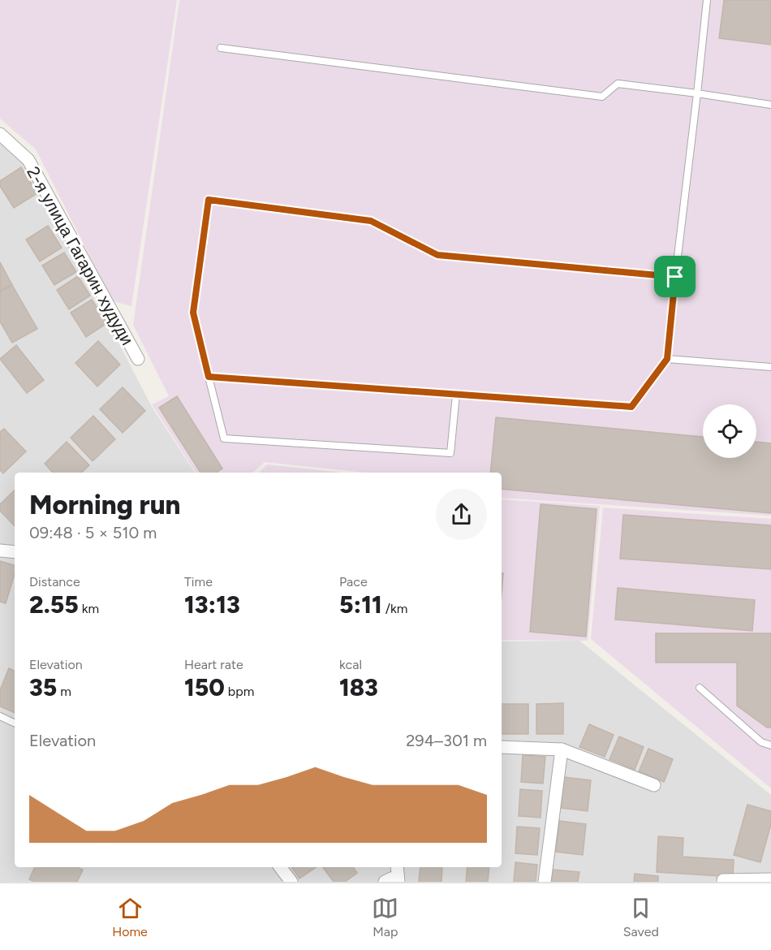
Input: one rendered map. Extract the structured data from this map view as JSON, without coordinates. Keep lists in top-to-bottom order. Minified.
{"streets":{"street":["2-я улица Гагарин худуди"]},"page":{"heading":["Morning run","09:48 · 5 × 510 m"],"stats":[["Distance","2.55 km"],["Time","13:13"],["Pace","5:11 /km"],["Elevation","35 m"],["Heart rate","150 bpm"],["kcal","183"]],"chart":["Elevation","294–301 m"],"tabs":["Home","Map","Saved"]}}
